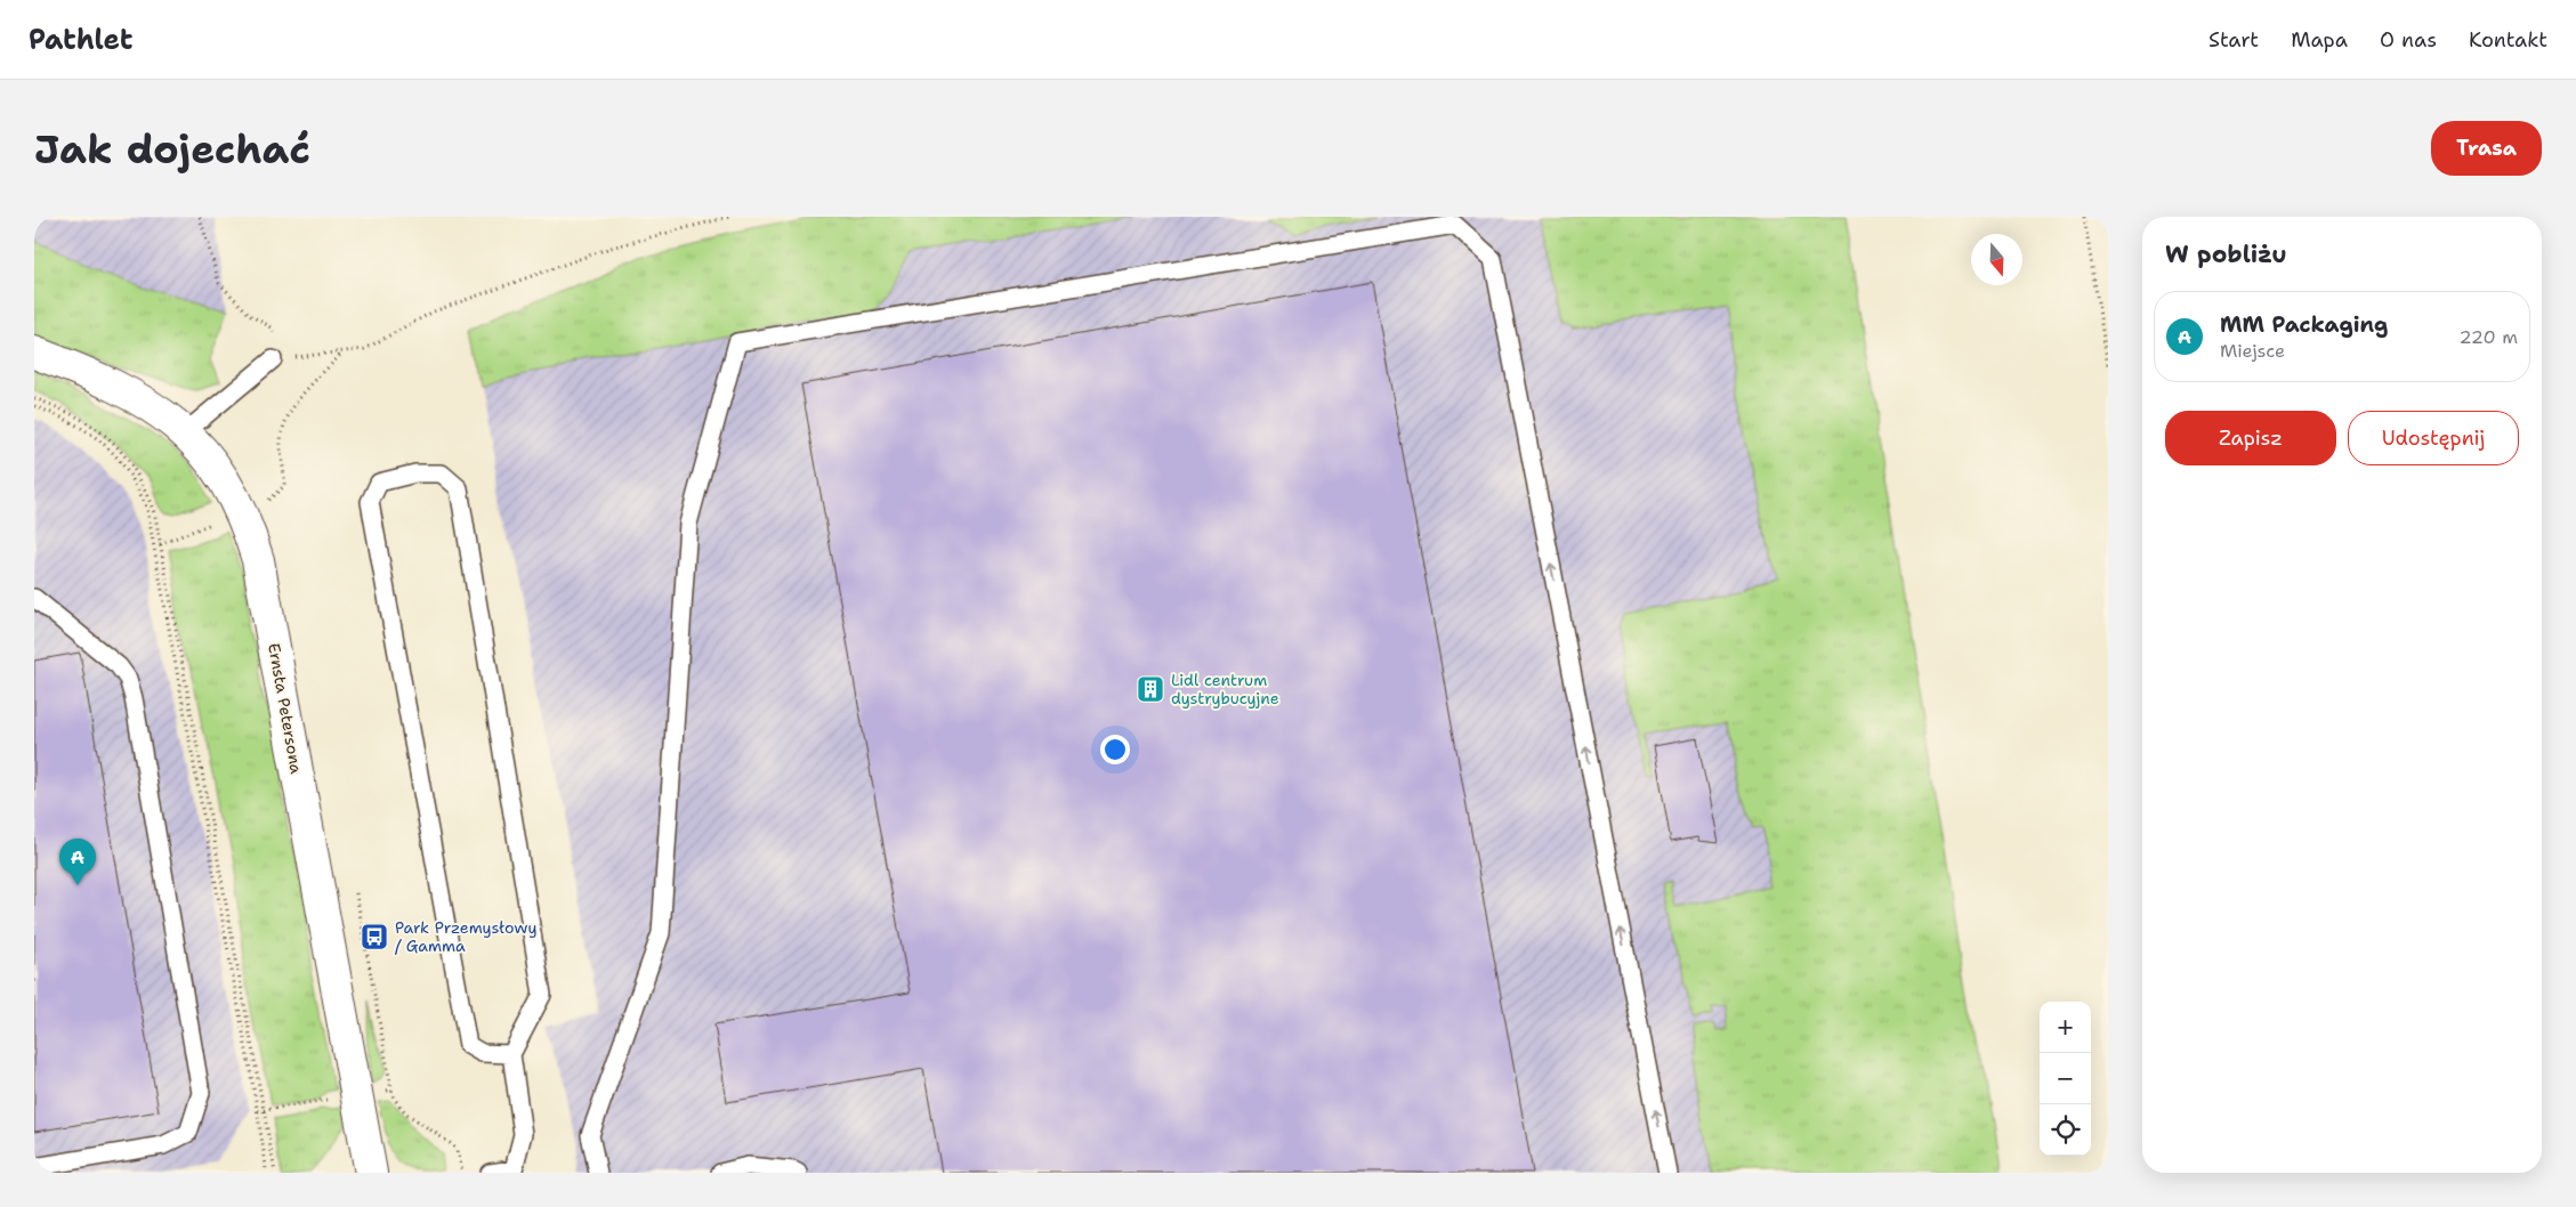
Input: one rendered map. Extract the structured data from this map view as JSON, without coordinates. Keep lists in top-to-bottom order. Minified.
{"streets":{"street":["Ernsta Petersona"]},"places":{"building":["Lidl centrum dystrybucyjne"],"bus stop":["Park Przemysłowy / Gamma"]},"north":"bottom","page":{"header":"Pathlet","nav":["Start","Mapa","O nas","Kontakt"],"buttons":["Trasa",["Zapisz","Udostępnij"]],"title":"Jak dojechać","heading":"W pobliżu","list":[{"mark":"A","name":"MM Packaging","note":"Miejsce","value":"220 m"}],"pins":"A","map_buttons":["+","−"]}}
